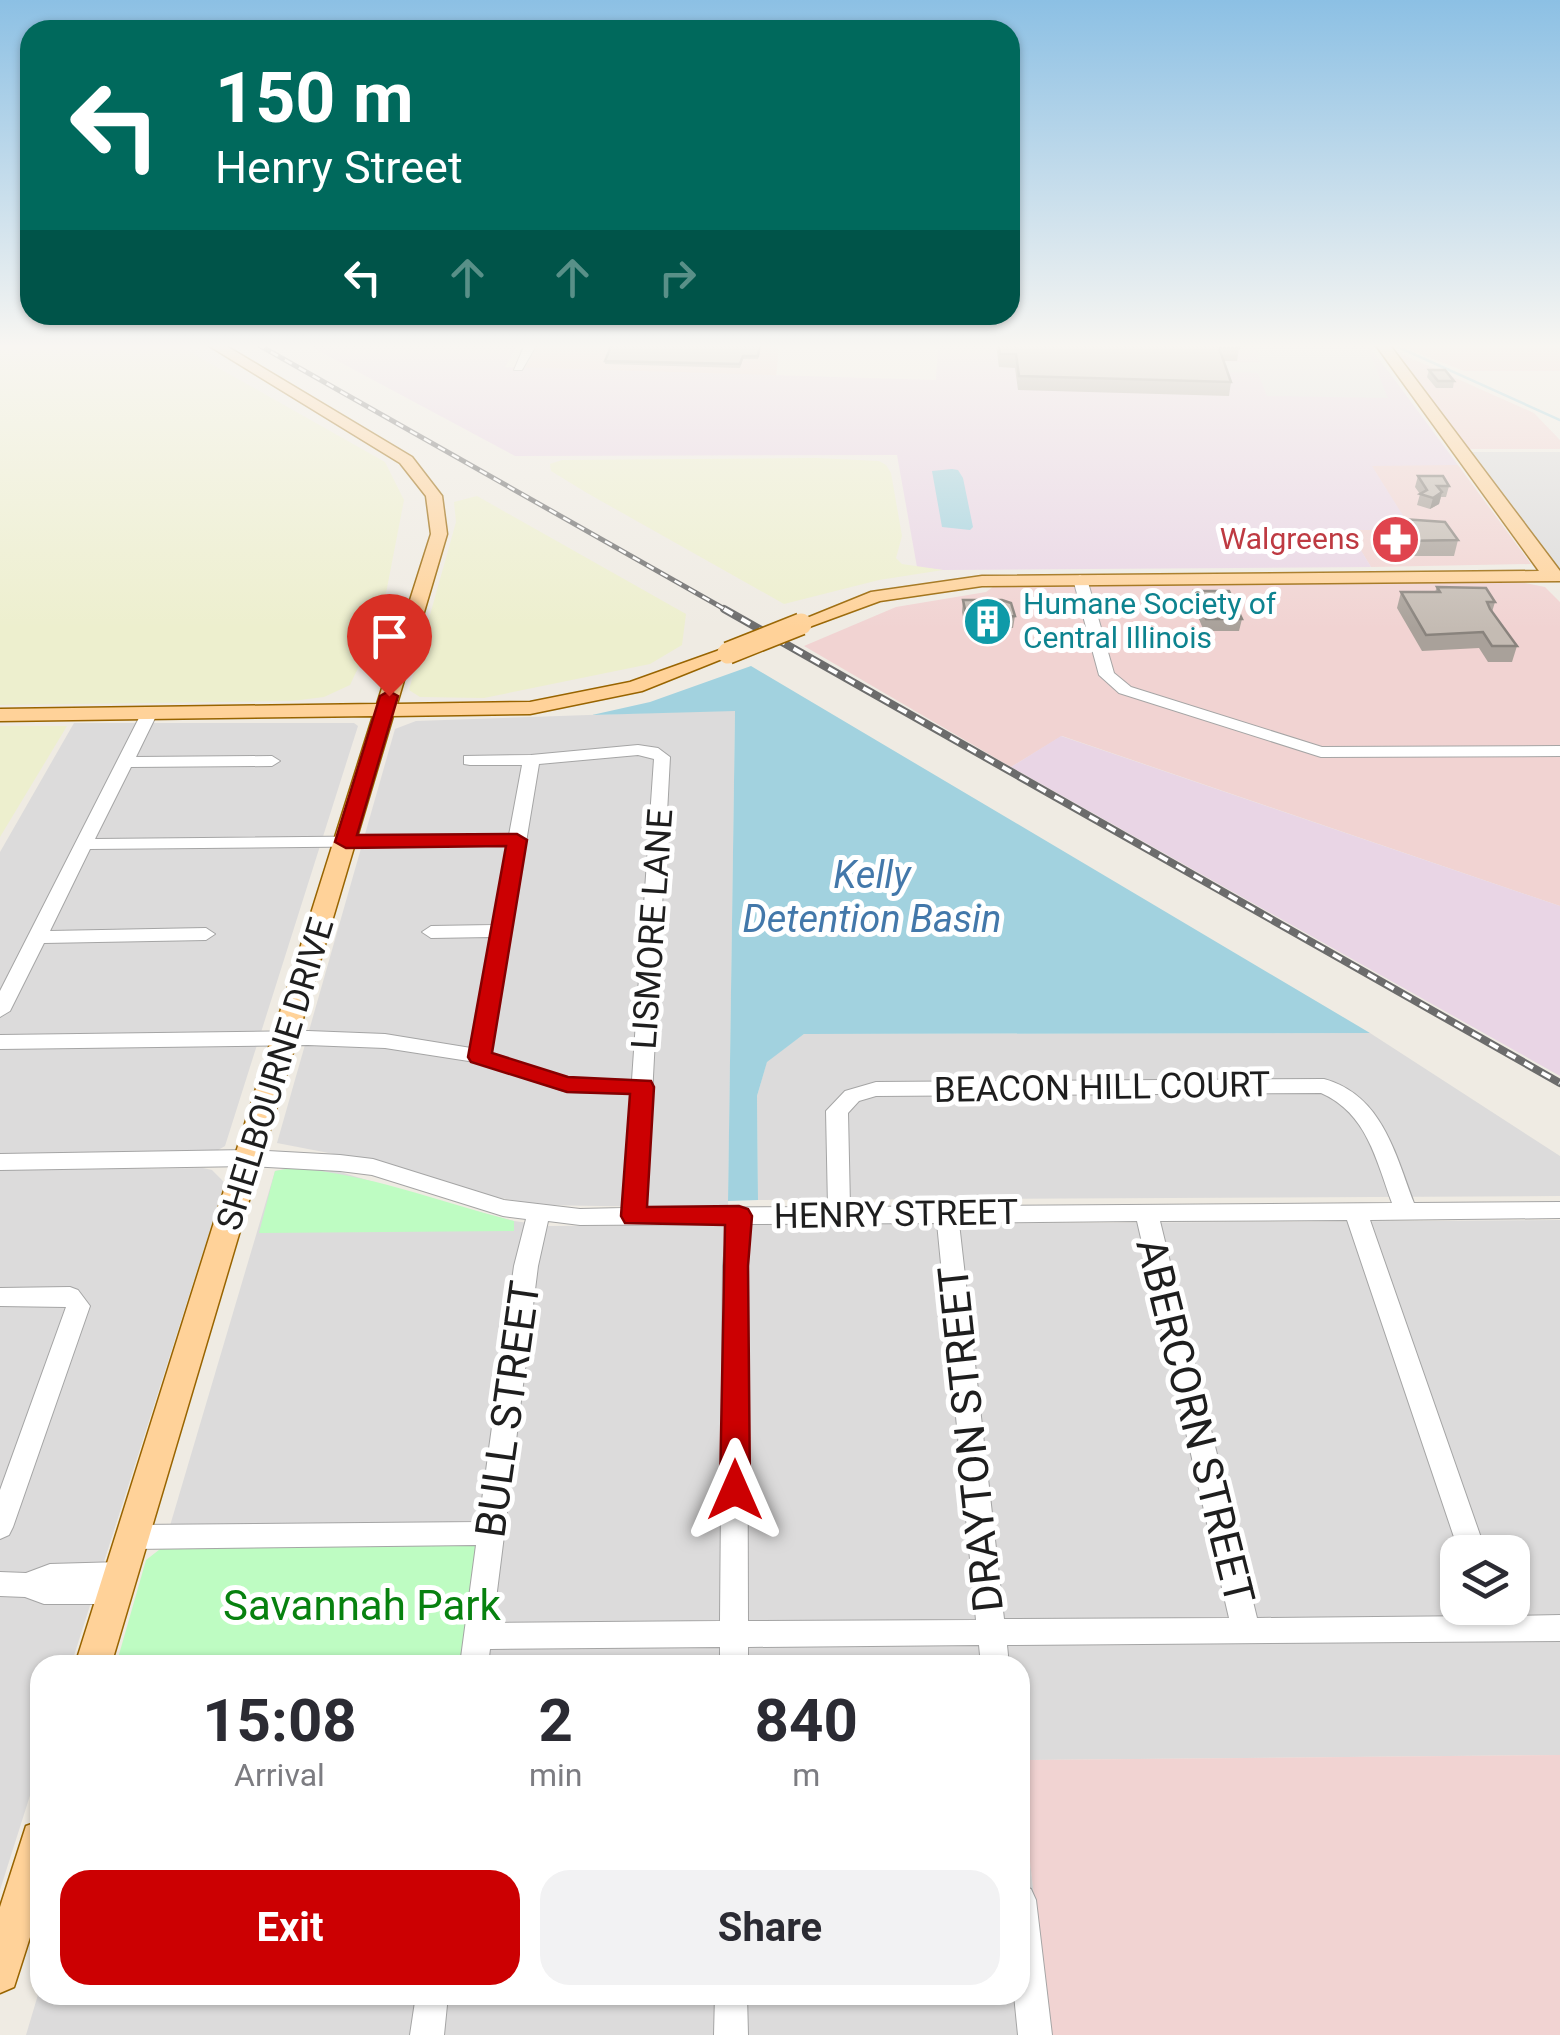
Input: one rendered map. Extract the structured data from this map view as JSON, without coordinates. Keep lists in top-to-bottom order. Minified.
{"streets":{"main road":["SHELBOURNE DRIVE"],"street":["LISMORE LANE","BEACON HILL COURT","HENRY STREET","BULL STREET","ABERCORN STREET","DRAYTON STREET"]},"crossings":[["LISMORE LANE","HENRY STREET"],["SHELBOURNE DRIVE","HENRY STREET"],["BEACON HILL COURT","HENRY STREET"],["HENRY STREET","BULL STREET"],["HENRY STREET","ABERCORN STREET"],["HENRY STREET","DRAYTON STREET"]],"water":["Kelly Detention Basin"],"parks":["Savannah Park"],"places":{"pharmacy":["Walgreens"],"building":["Humane Society of Central Illinois"]},"page":{"turn":["150 m","Henry Street"],"eta":["15:08","Arrival","2","min","840","m"],"buttons":["Exit","Share"]}}
